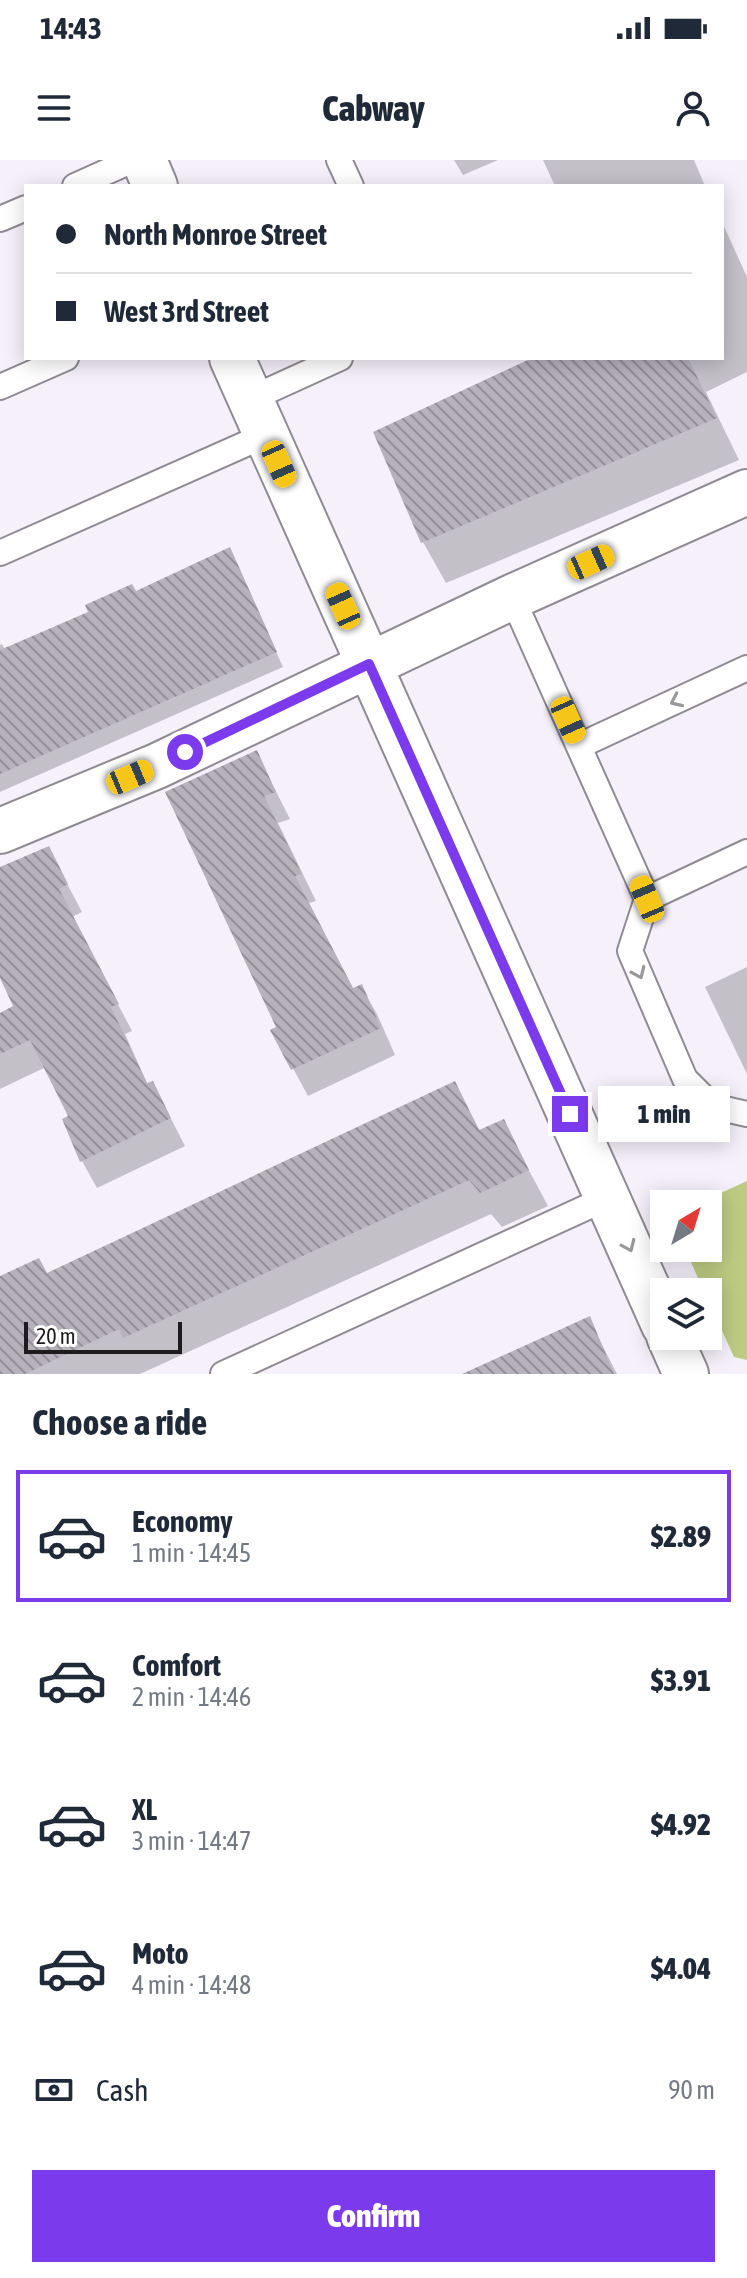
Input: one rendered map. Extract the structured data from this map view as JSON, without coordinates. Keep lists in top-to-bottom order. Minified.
{"scale_bar":"20 m","north":"top right","page":{"status":"14:43","header":"Cabway","banner":["North Monroe Street","West 3rd Street"],"bubble":"1 min","scale":"20 m","heading":"Choose a ride","list":[{"name":"Economy","note":"1 min · 14:45","value":"$2.89"},{"name":"Comfort","note":"2 min · 14:46","value":"$3.91"},{"name":"XL","note":"3 min · 14:47","value":"$4.92"},{"name":"Moto","note":"4 min · 14:48","value":"$4.04"}],"pay":["Cash","90 m"],"buttons":"Confirm"}}
